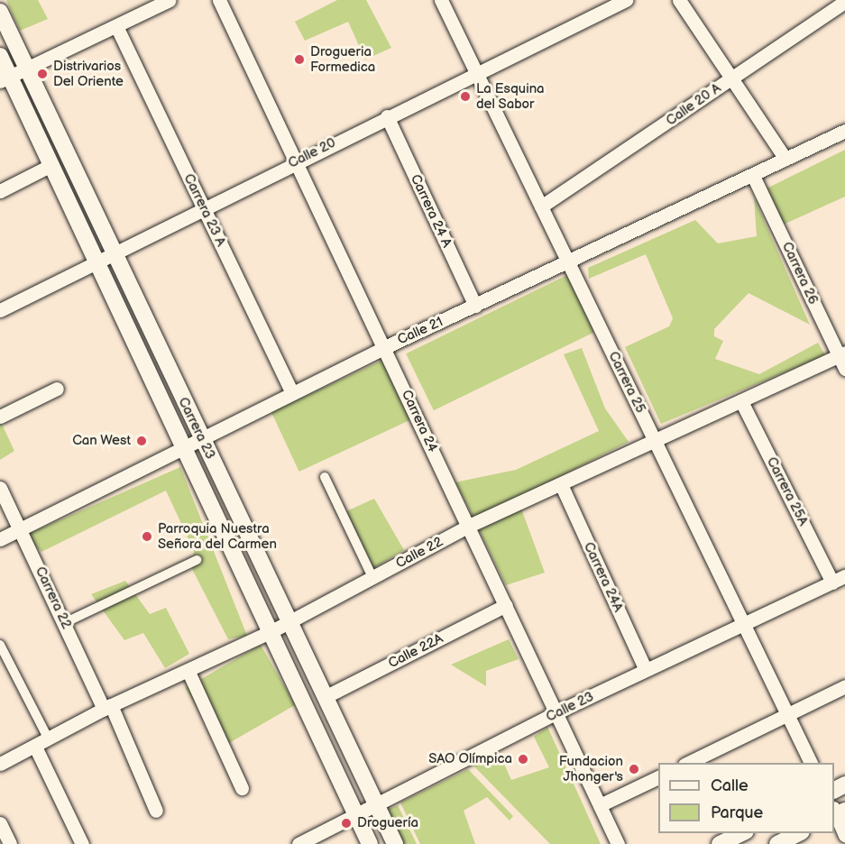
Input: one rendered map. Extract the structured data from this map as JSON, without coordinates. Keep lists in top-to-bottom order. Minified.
{"streets":{"street":["Calle 20 A","Calle 20","Carrera 23 A","Carrera 24 A","Carrera 26","Calle 21","Carrera 25","Carrera 24","Carrera 23","Carrera 25A","Calle 22","Carrera 24A","Carrera 22","Calle 22A","Calle 23"]},"crossings":[["Calle 20 A","Carrera 25"],["Calle 20","Carrera 23 A"],["Calle 20","Carrera 24 A"],["Calle 20","Carrera 25"],["Calle 20","Carrera 24"],["Calle 20","Carrera 23"],["Carrera 23 A","Calle 21"],["Carrera 24 A","Calle 21"],["Carrera 26","Calle 21"],["Carrera 26","Calle 22"],["Calle 21","Carrera 25"],["Calle 21","Carrera 24"],["Calle 21","Carrera 23"],["Calle 21","Carrera 22"],["Carrera 25","Calle 22"],["Carrera 25","Calle 23"],["Carrera 24","Calle 22"],["Carrera 24","Calle 22A"],["Carrera 24","Calle 23"],["Carrera 23","Calle 22"],["Carrera 23","Calle 22A"],["Carrera 23","Calle 23"],["Carrera 25A","Calle 22"],["Carrera 25A","Calle 23"],["Calle 22","Carrera 24A"],["Calle 22","Carrera 22"],["Carrera 24A","Calle 23"]],"places":["Drogueria Formedica","Distrivarios Del Oriente","La Esquina del Sabor","Can West","Parroquia Nuestra Señora del Carmen","SAO Olímpica","Fundacion Jhonger's","Droguería"],"legend":["Calle","Parque"]}
